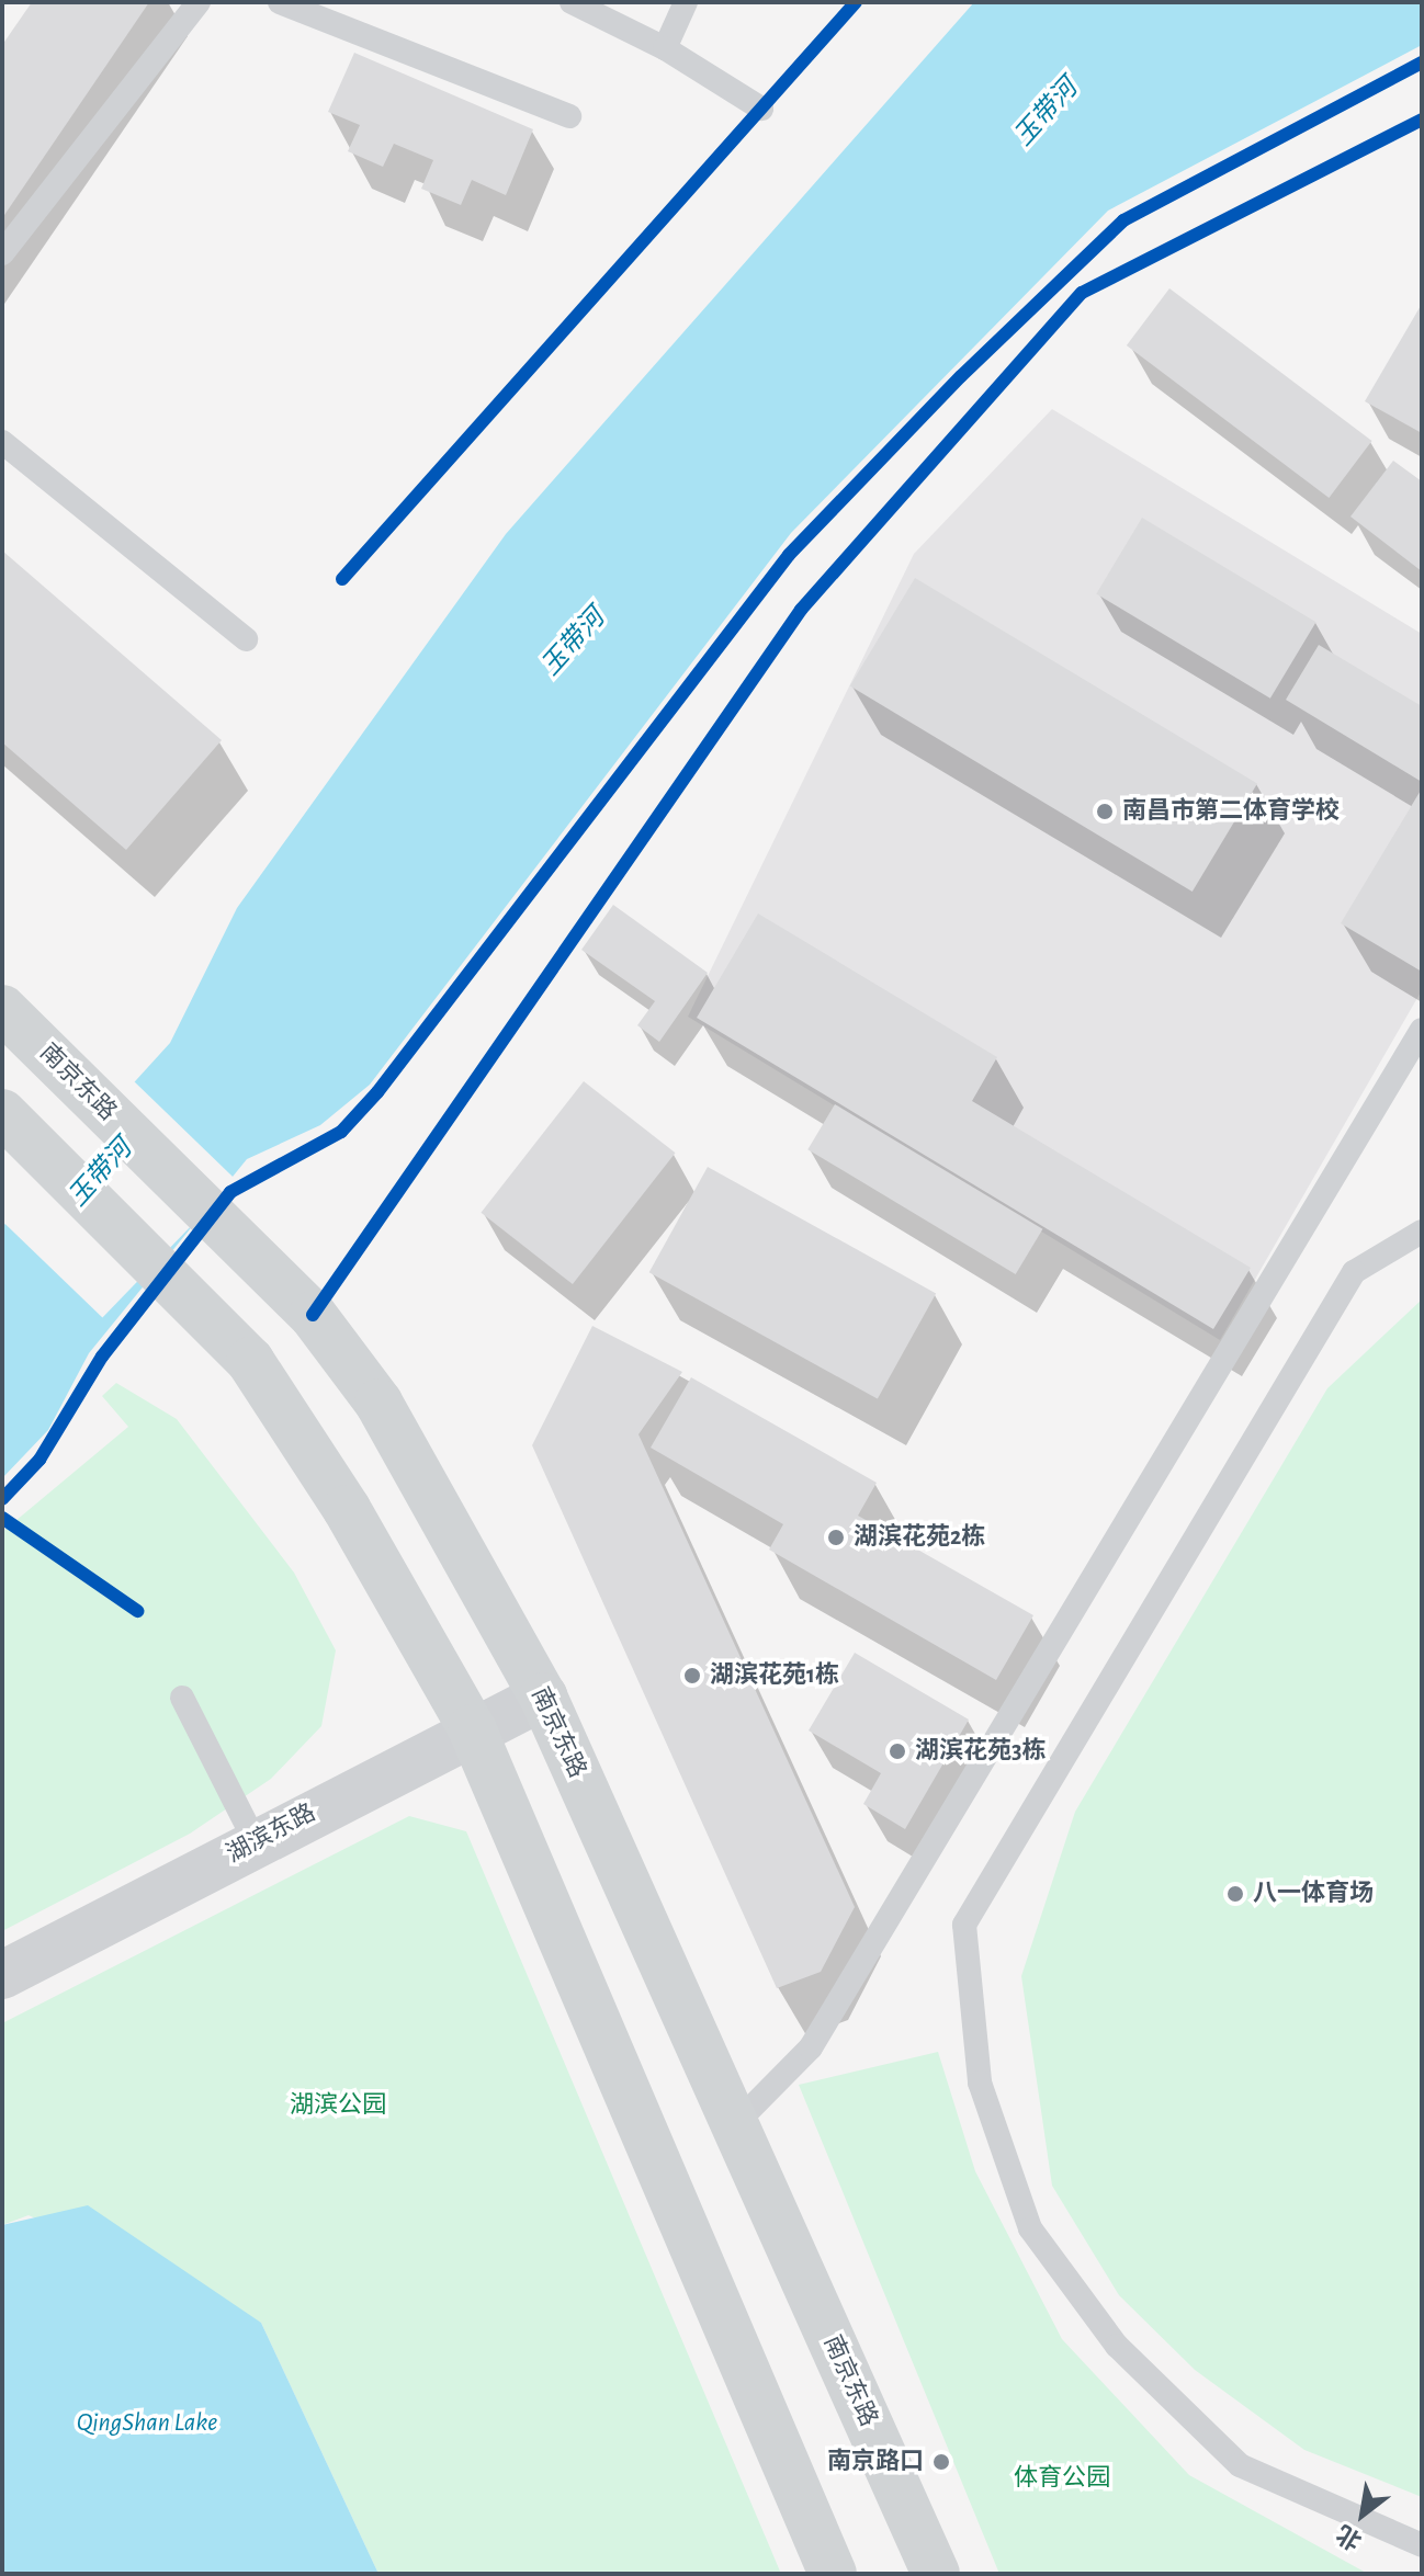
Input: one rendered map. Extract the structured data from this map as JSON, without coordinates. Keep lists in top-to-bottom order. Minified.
{"streets":{"main road":["南京东路"],"street":["湖滨东路"]},"crossings":[["南京东路","湖滨东路"]],"water":["玉带河","QingShan Lake"],"parks":["湖滨公园","体育公园"],"places":["南昌市第二体育学校","湖滨花苑2栋","湖滨花苑1栋","湖滨花苑3栋","八一体育场","南京路口"],"north":"bottom left"}
